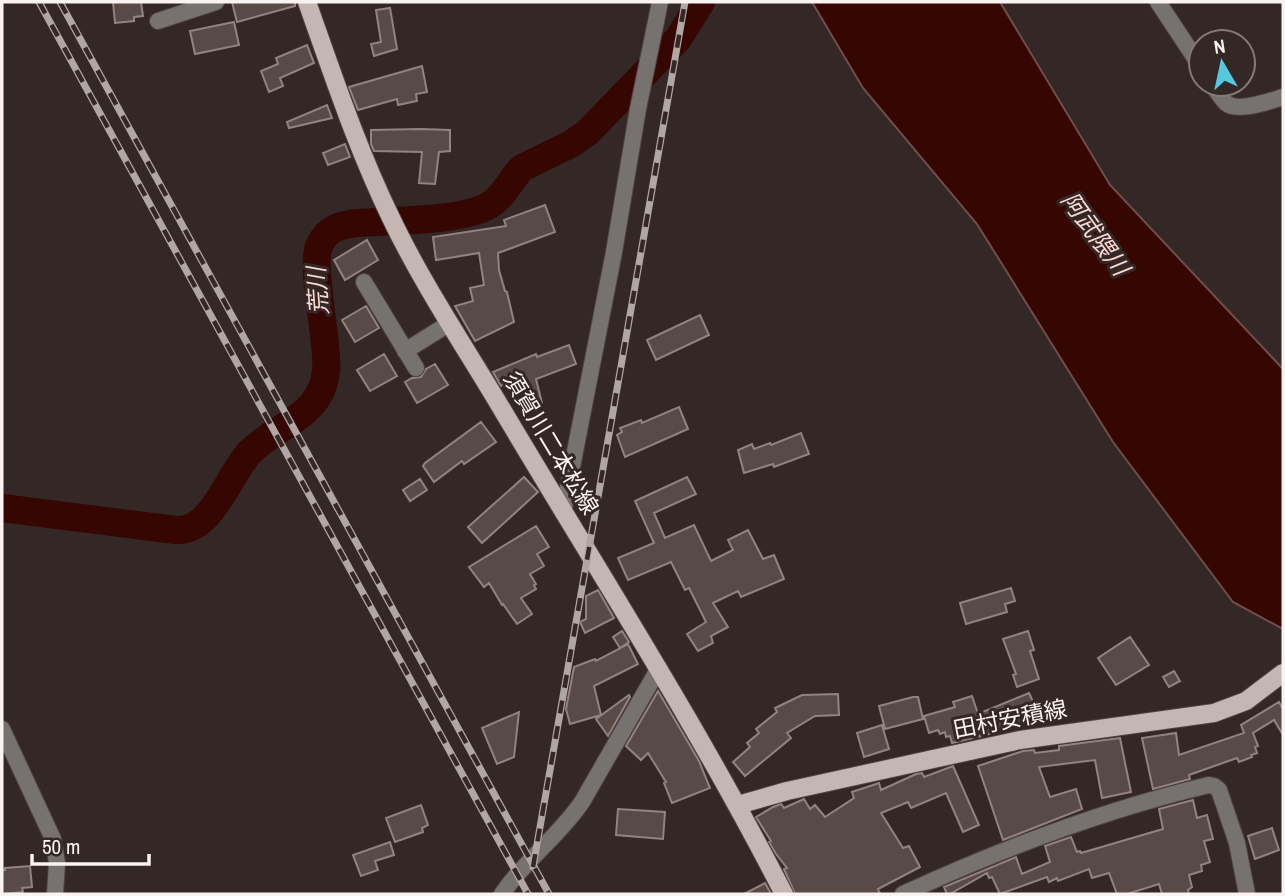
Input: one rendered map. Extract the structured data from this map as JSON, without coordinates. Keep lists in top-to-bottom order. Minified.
{"streets":{"main road":["須賀川二本松線","田村安積線"]},"crossings":[["須賀川二本松線","田村安積線"]],"water":["阿武隈川","荒川"],"scale_bar":"50 m","north":"top"}
